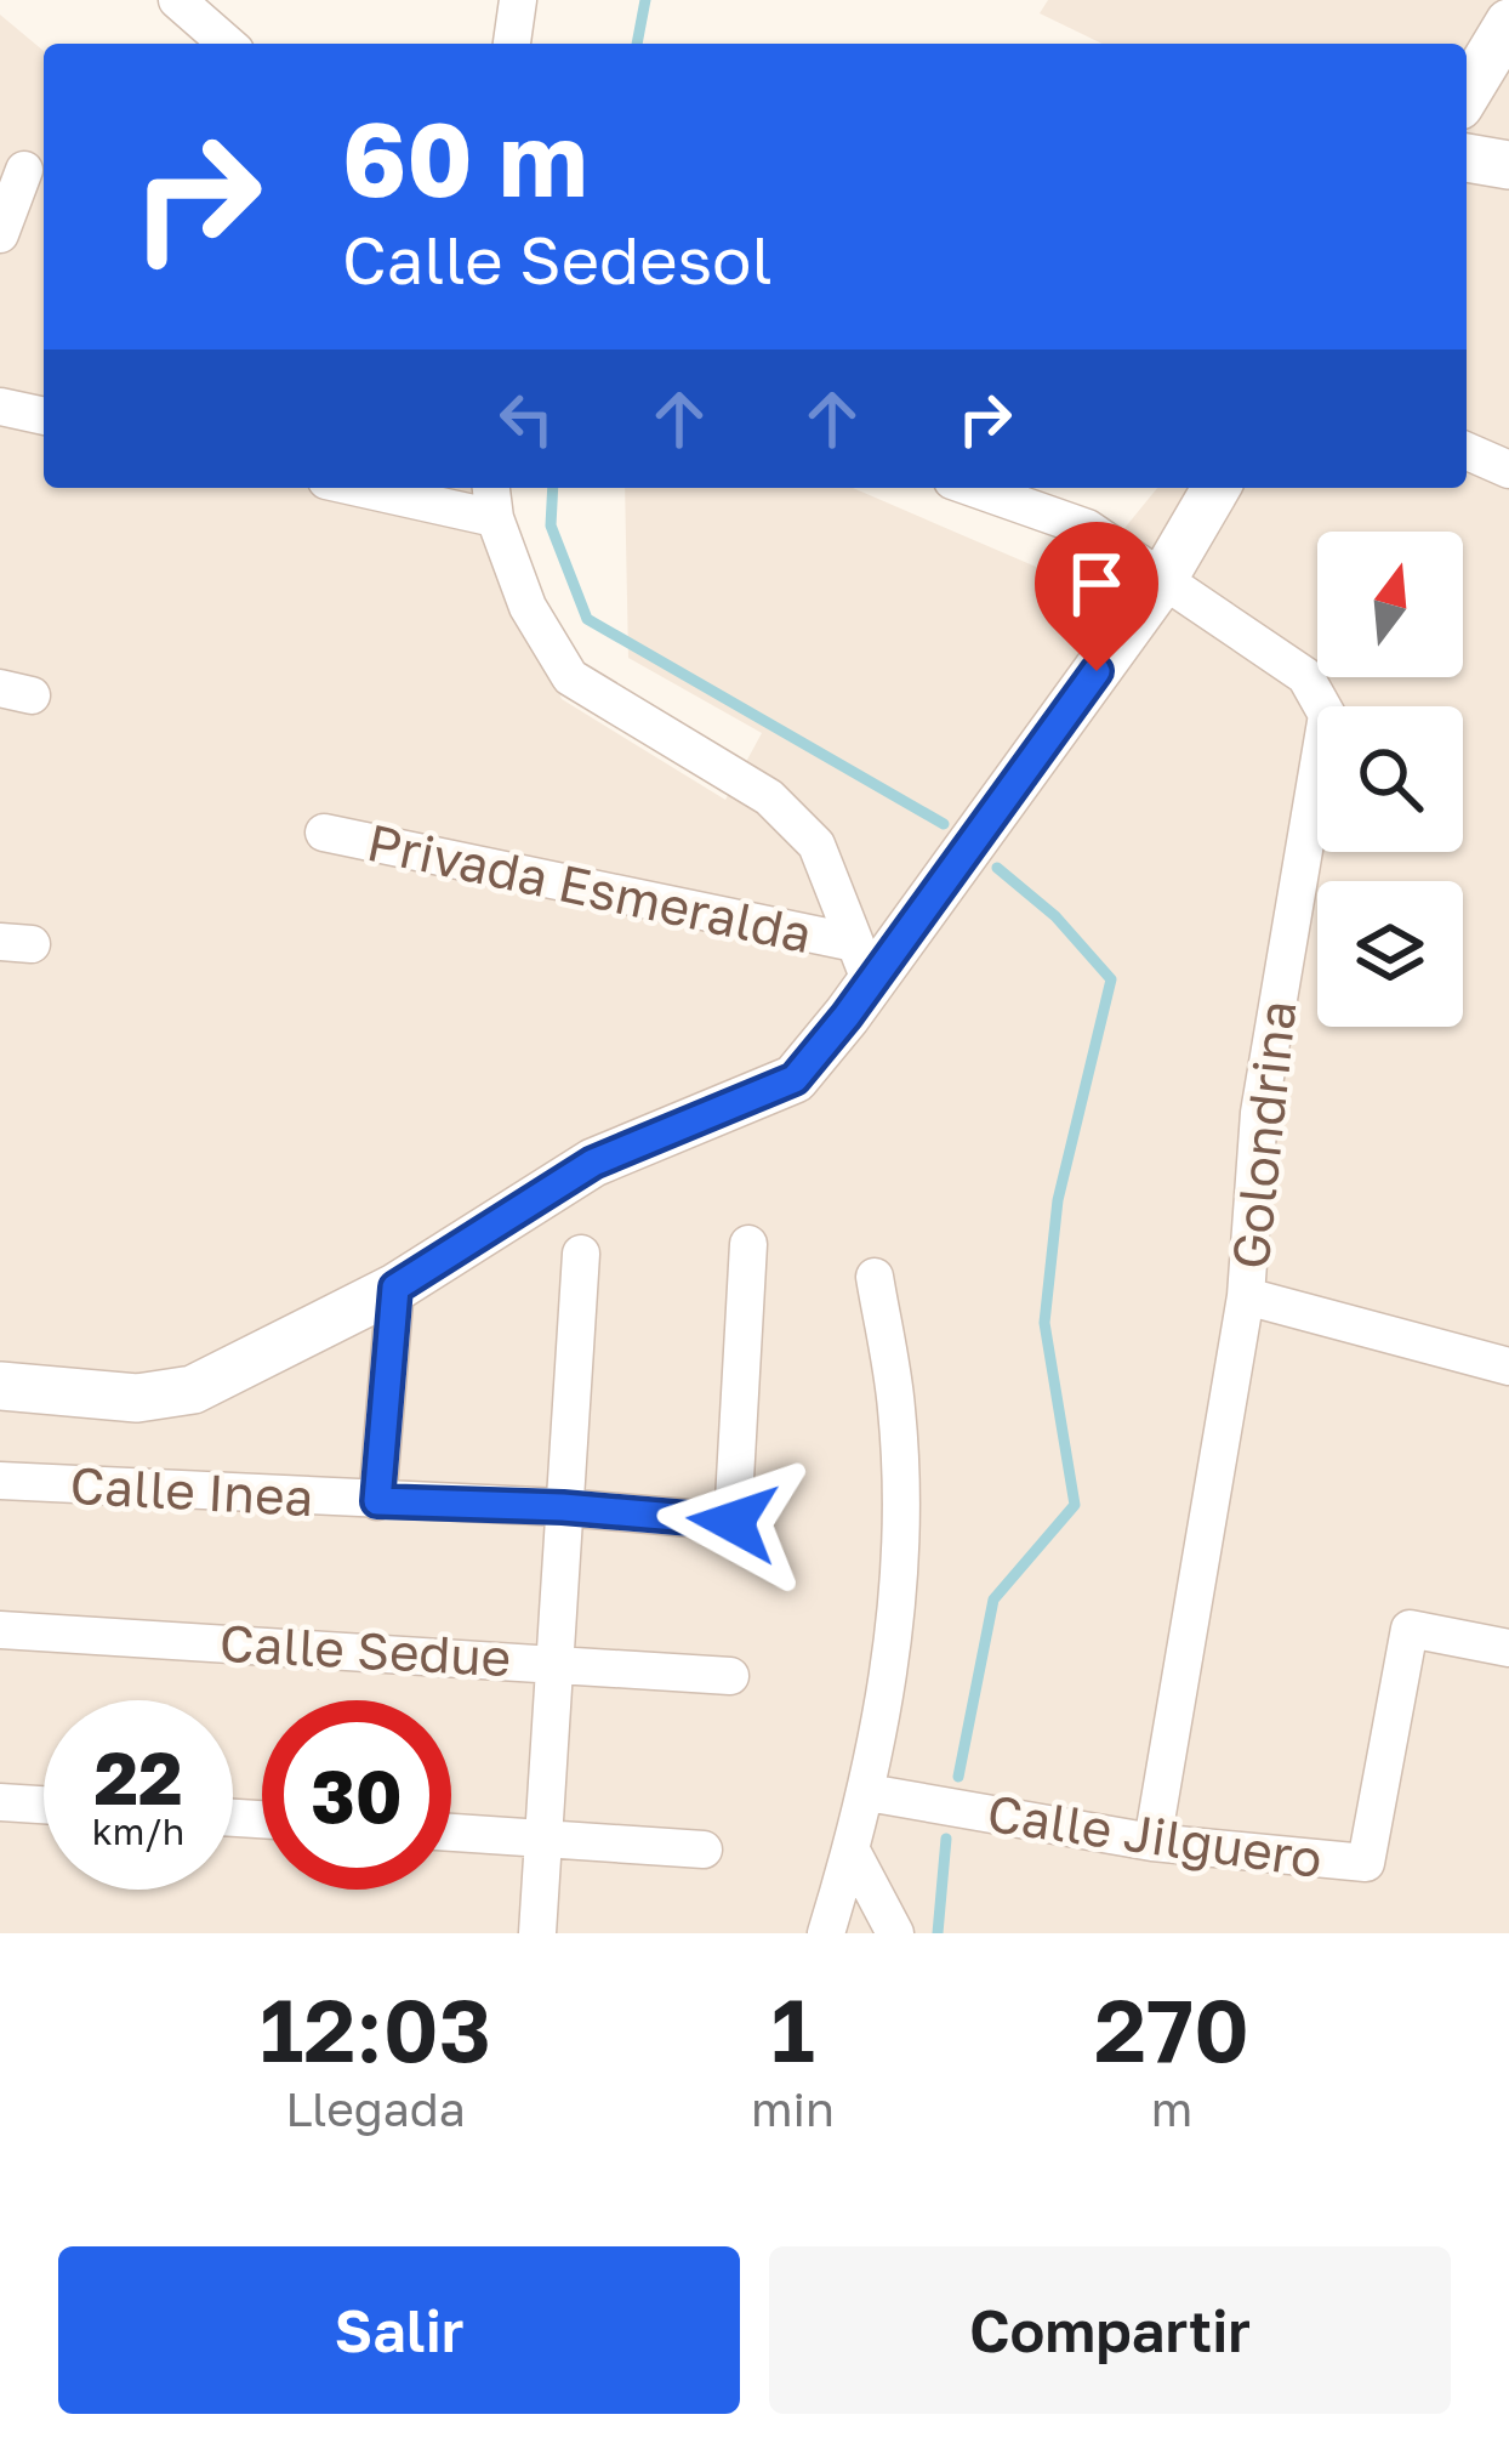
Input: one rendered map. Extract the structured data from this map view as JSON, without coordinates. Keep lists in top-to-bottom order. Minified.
{"streets":{"street":["Privada Esmeralda","Golondrina","Calle Inea","Calle Sedue","Calle Jilguero"]},"crossings":[["Golondrina","Calle Jilguero"]],"north":"top","page":{"turn":["60 m","Calle Sedesol"],"speed":"22 km/h","limit":"30","eta":["12:03","Llegada","1","min","270","m"],"buttons":["Salir","Compartir"]}}
